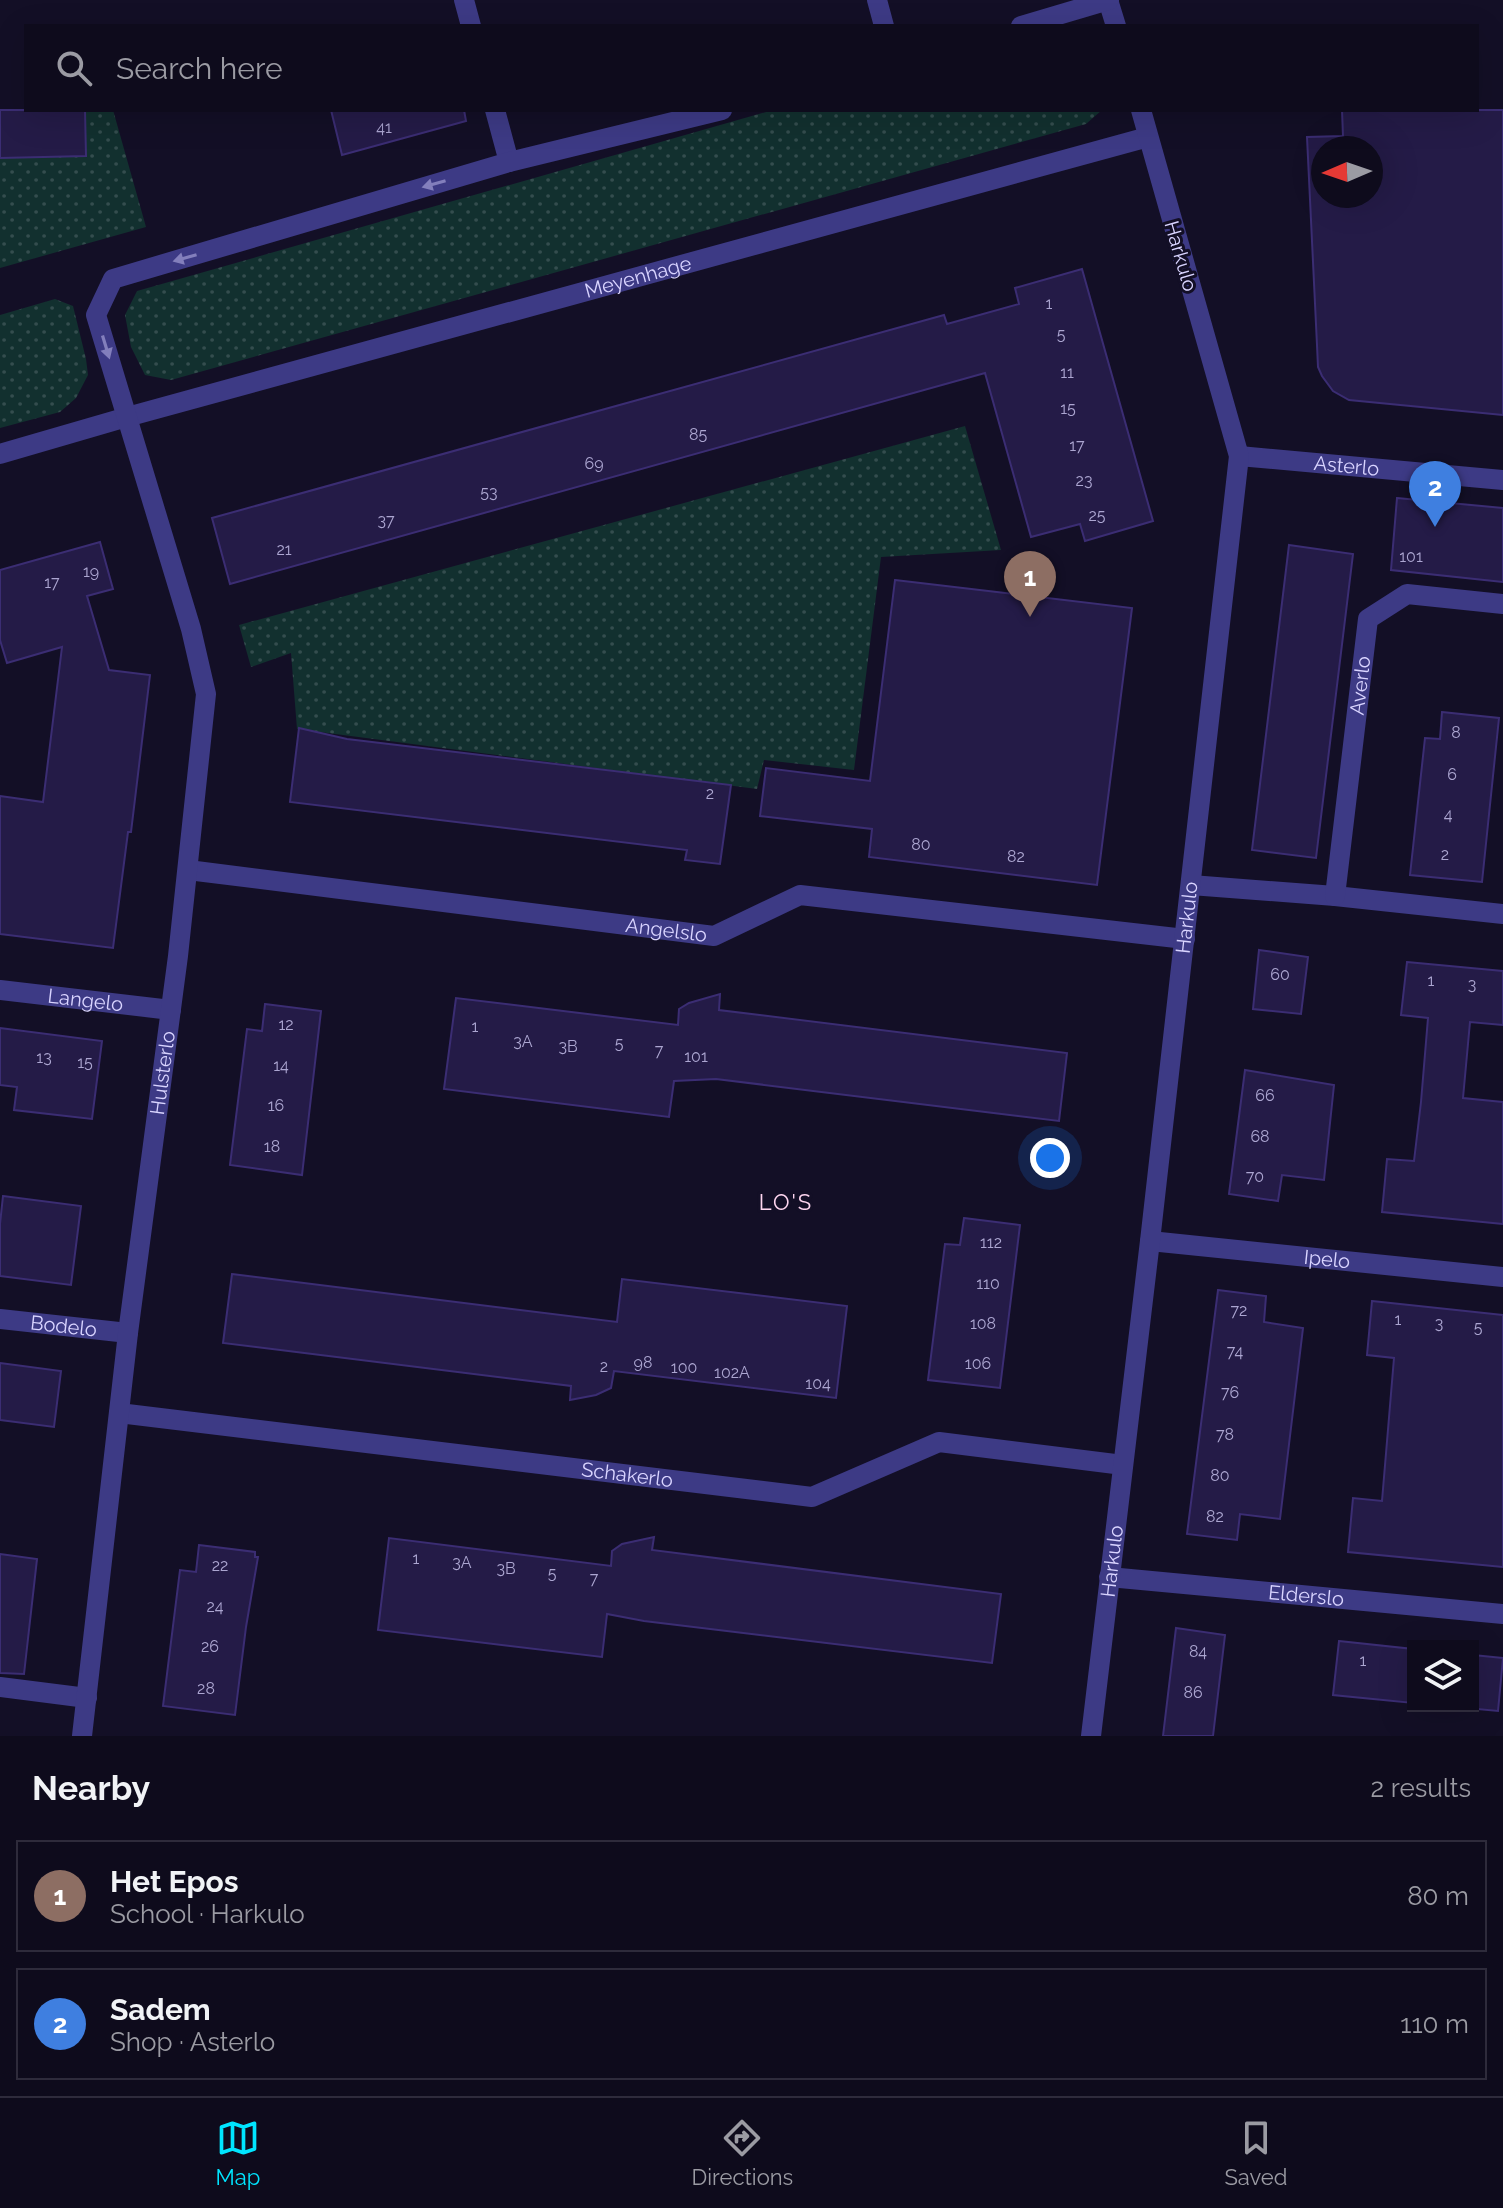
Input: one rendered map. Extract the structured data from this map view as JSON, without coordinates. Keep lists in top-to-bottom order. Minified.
{"streets":{"street":["Harkulo","Meyenhage","Asterlo","Averlo","Angelslo","Langelo","Hulsterlo","Ipelo","Bodelo","Schakerlo","Elderslo"]},"crossings":[["Harkulo","Meyenhage"],["Harkulo","Asterlo"],["Harkulo","Angelslo"],["Harkulo","Ipelo"],["Harkulo","Schakerlo"],["Harkulo","Elderslo"],["Meyenhage","Hulsterlo"],["Angelslo","Hulsterlo"],["Langelo","Hulsterlo"],["Hulsterlo","Bodelo"],["Hulsterlo","Schakerlo"]],"districts":["LO'S"],"house_numbers":["41","1","5","11","15","85","17","69","23","53","25","37","21","101","19","17","8","6","2","4","80","2","82","60","1","3","12","1","3A","5","3B","7","101","13","15","14","66","16","68","18","70","112","110","72","1","108","3","5","74","98","106","2","100","102A","104","76","78","80","82","1","3A","22","3B","5","7","24","26","84","1","28","86"],"north":"left","page":{"search":"Search here","pins":["2","1"],"heading":["Nearby","2 results"],"list":[{"mark":"1","name":"Het Epos","note":"School · Harkulo","value":"80 m"},{"mark":"2","name":"Sadem","note":"Shop · Asterlo","value":"110 m"}],"nav":["Map","Directions","Saved"]}}
